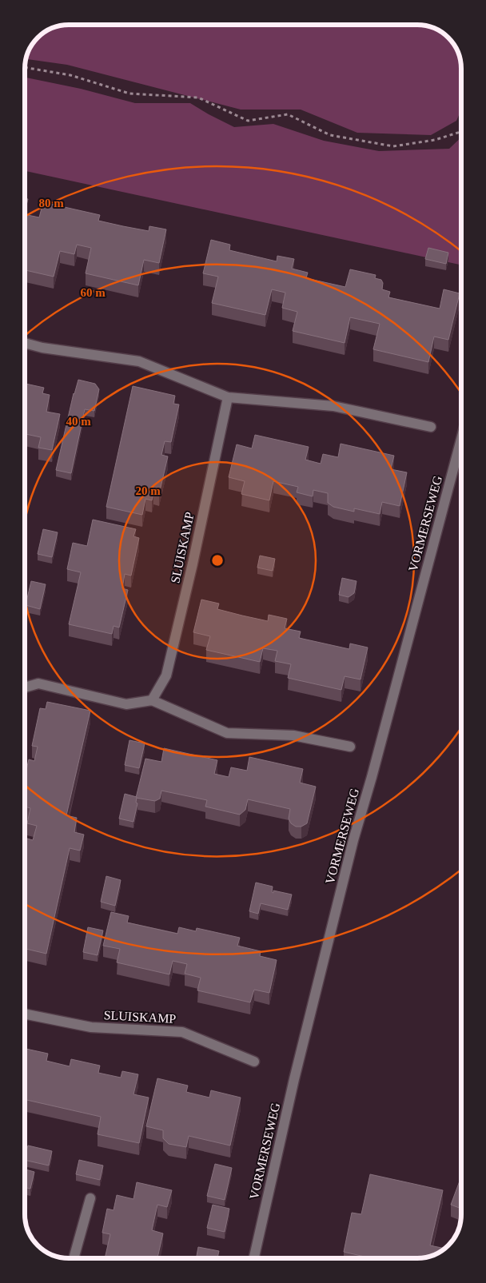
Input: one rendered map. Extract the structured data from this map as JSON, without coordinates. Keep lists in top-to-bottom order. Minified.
{"streets":{"street":["VORMERSEWEG","SLUISKAMP"]},"rings":["80 m","60 m","40 m","20 m"]}
